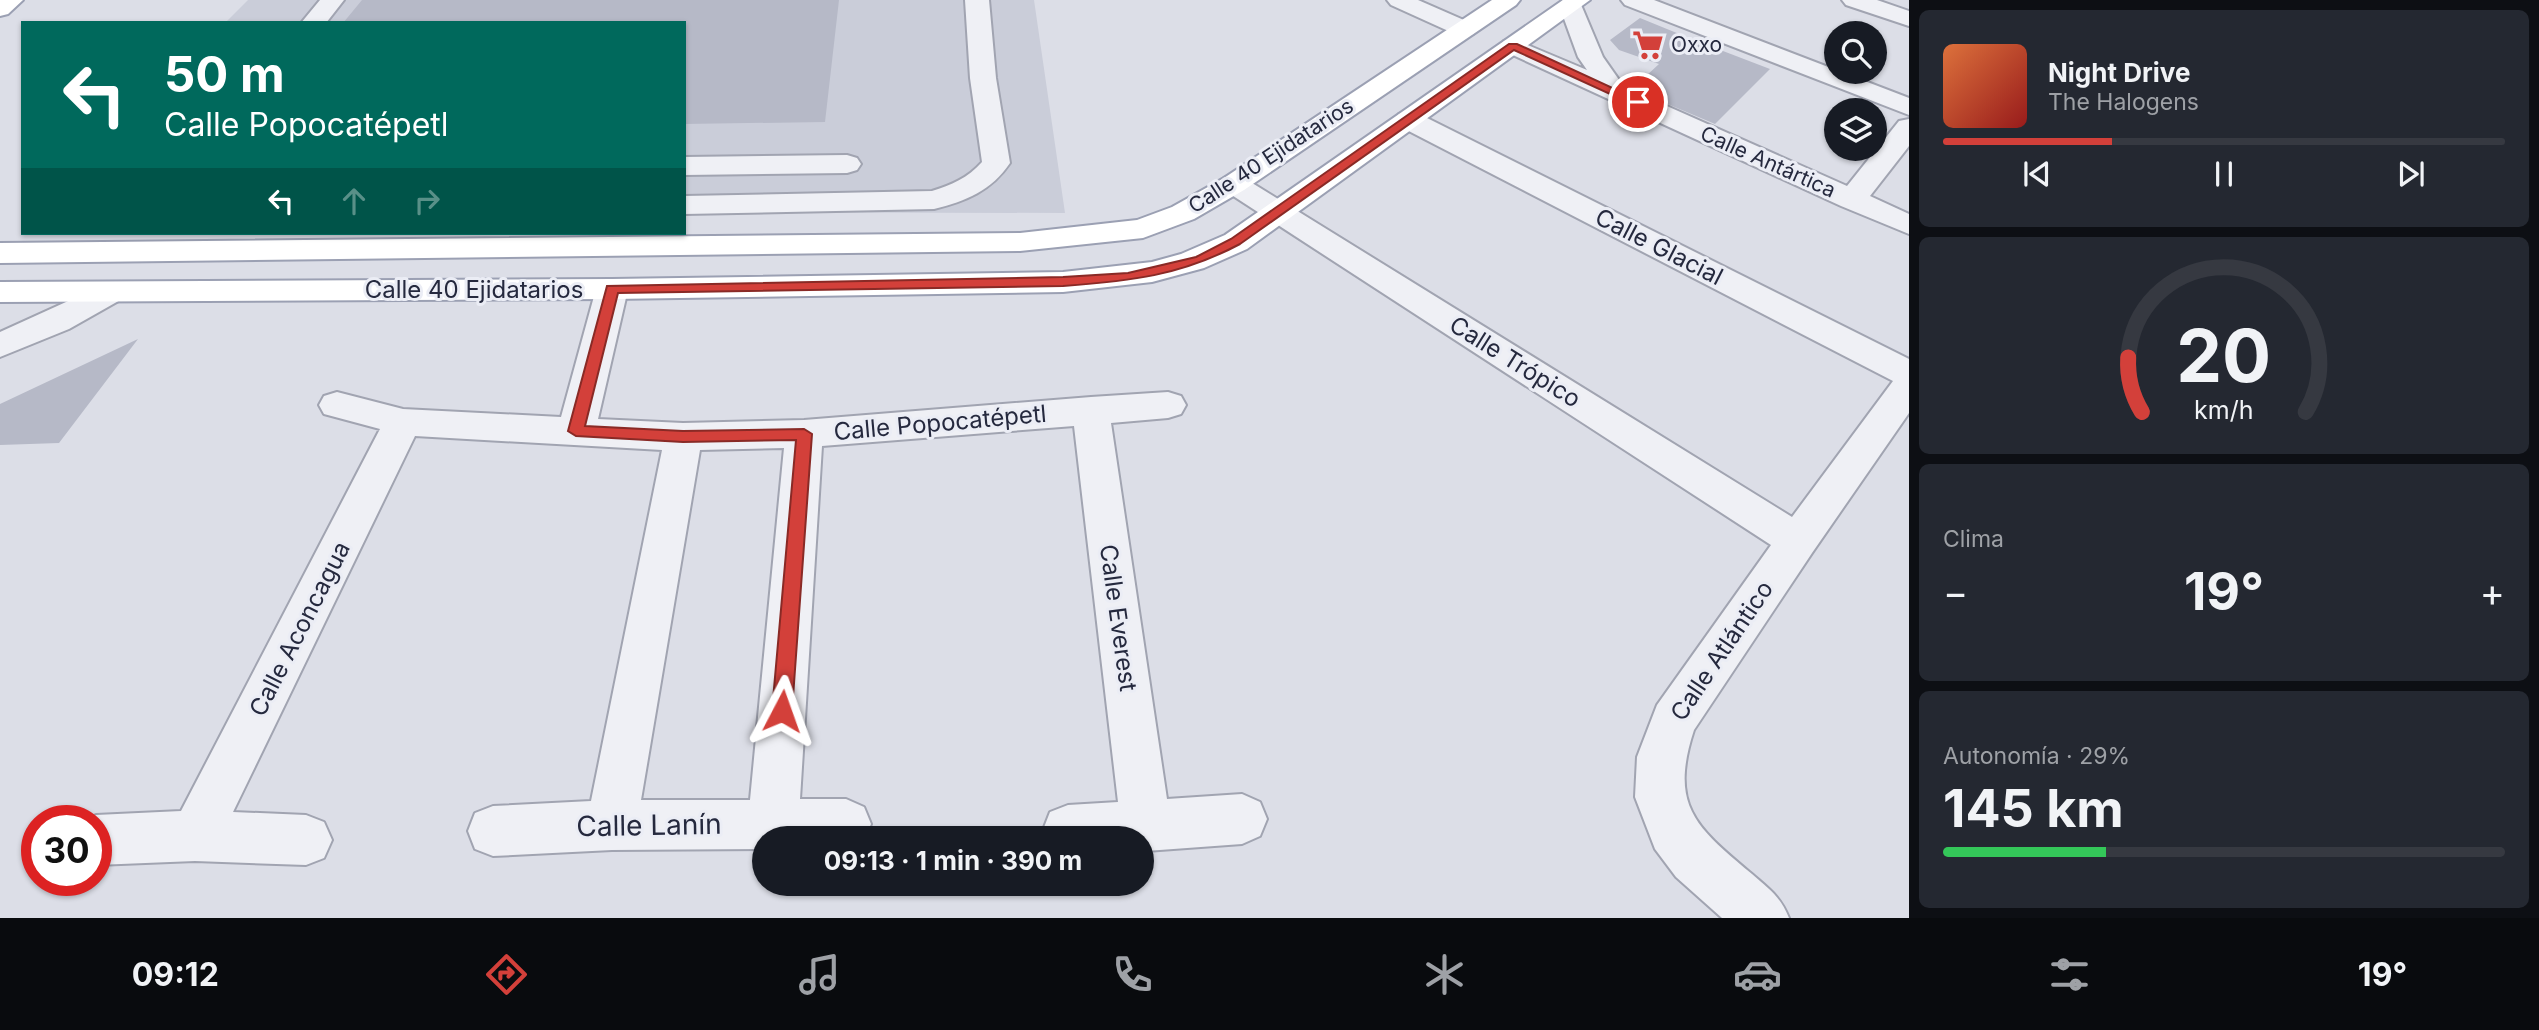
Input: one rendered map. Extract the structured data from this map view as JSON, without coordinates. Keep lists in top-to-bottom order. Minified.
{"streets":{"main road":["Calle 40 Ejidatarios"],"street":["Calle Antártica","Calle Glacial","Calle Trópico","Calle Popocatépetl","Calle Everest","Calle Aconcagua","Calle Atlántico","Calle Lanín"]},"crossings":[["Calle 40 Ejidatarios","Calle Antártica"],["Calle 40 Ejidatarios","Calle Glacial"],["Calle 40 Ejidatarios","Calle Trópico"],["Calle Trópico","Calle Atlántico"],["Calle Popocatépetl","Calle Everest"],["Calle Popocatépetl","Calle Aconcagua"]],"places":{"supermarket":["Oxxo"]},"page":{"turn":["50 m","Calle Popocatépetl"],"song":["Night Drive","The Halogens"],"tile":["Clima",["Autonomía · 29%","145 km"]],"heat":["−","19°","+"],"limit":"30","trip":"09:13 · 1 min · 390 m","tabs":["09:12","19°"],"gauge":["20","km/h"]}}
